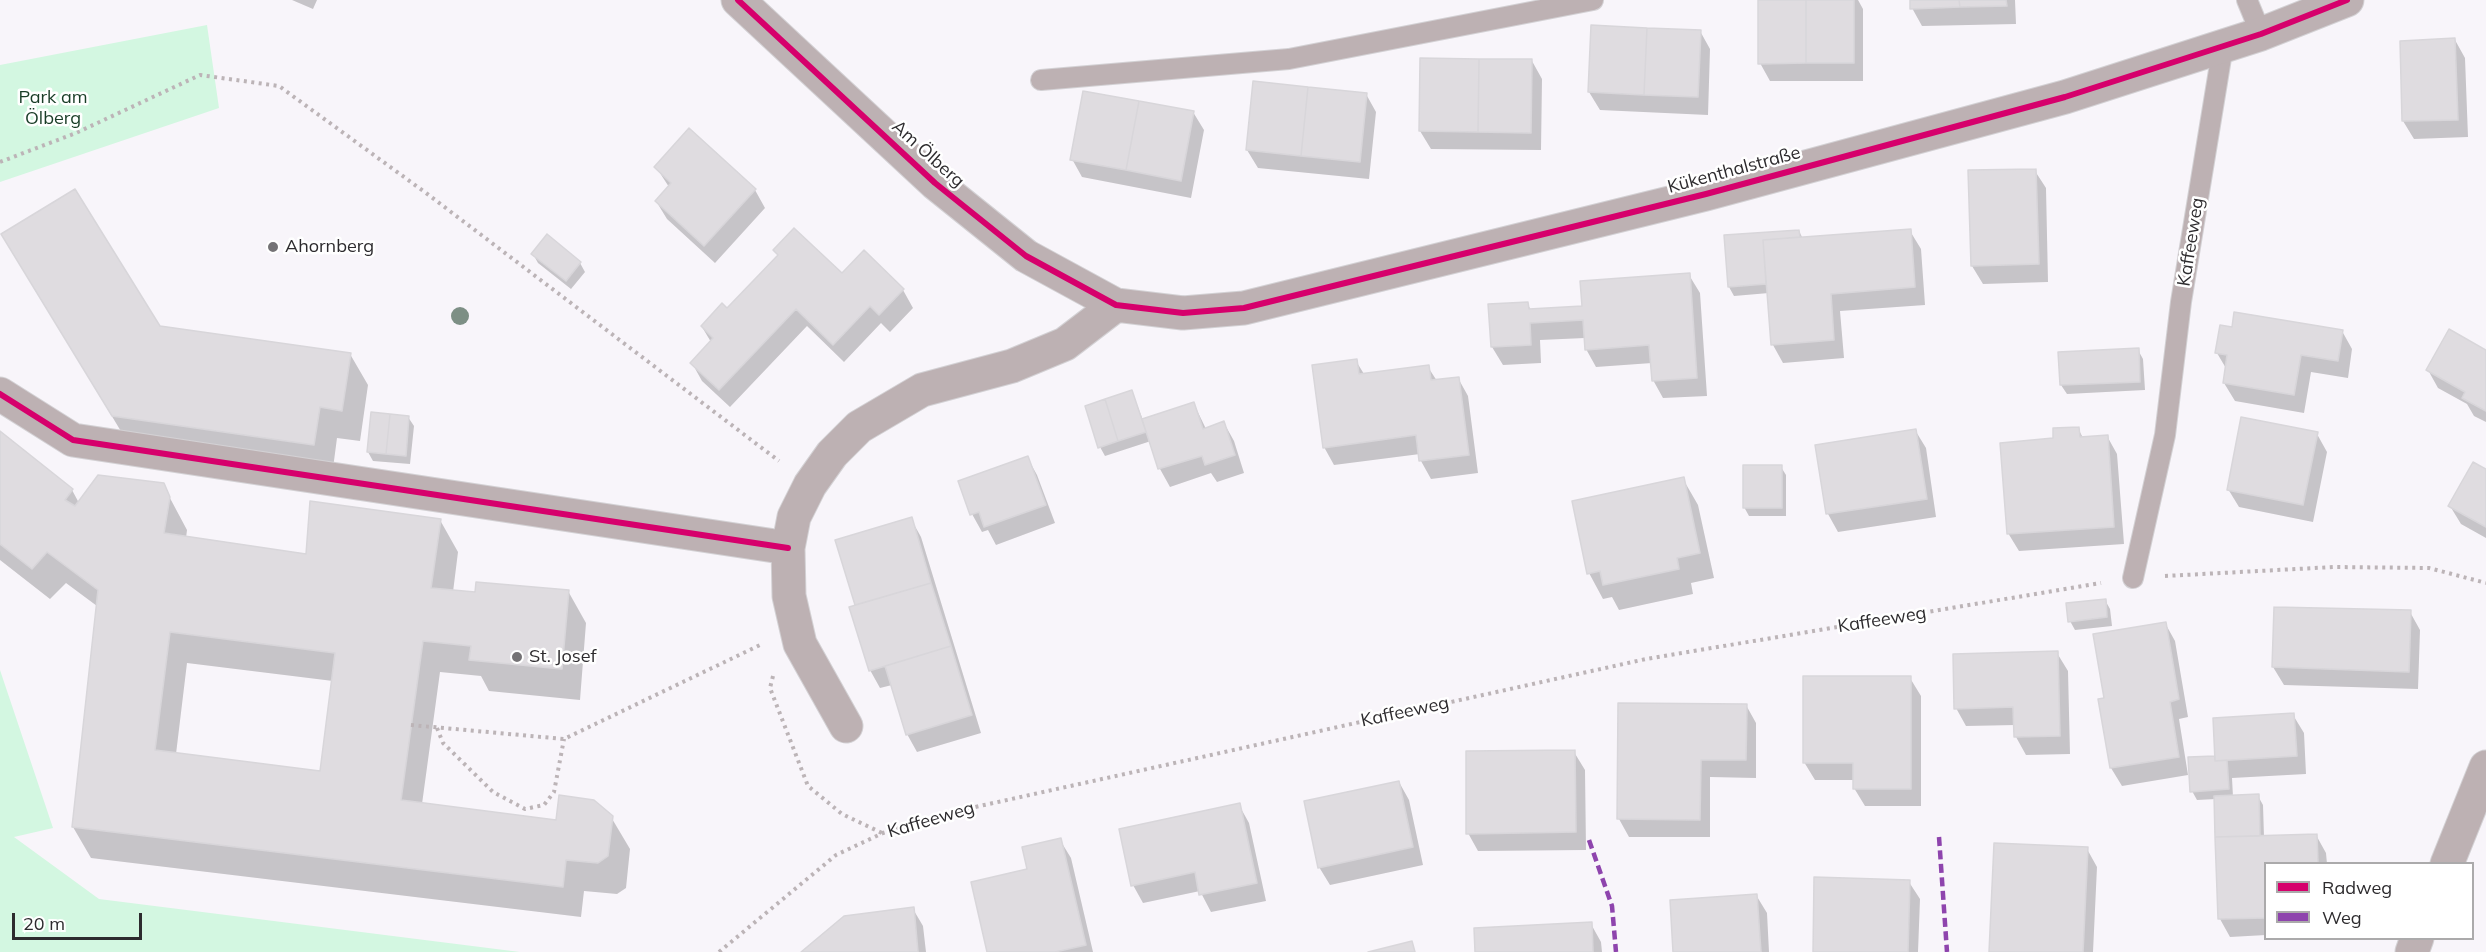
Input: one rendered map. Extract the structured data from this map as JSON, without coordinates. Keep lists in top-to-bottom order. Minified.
{"streets":{"street":["Am Ölberg","Kükenthalstraße"],"lane":["Kaffeeweg"]},"crossings":[["Am Ölberg","Kükenthalstraße"],["Kükenthalstraße","Kaffeeweg"]],"parks":["Park am Ölberg"],"places":["Ahornberg","St. Josef"],"legend":["Radweg","Weg"],"scale_bar":"20 m"}
